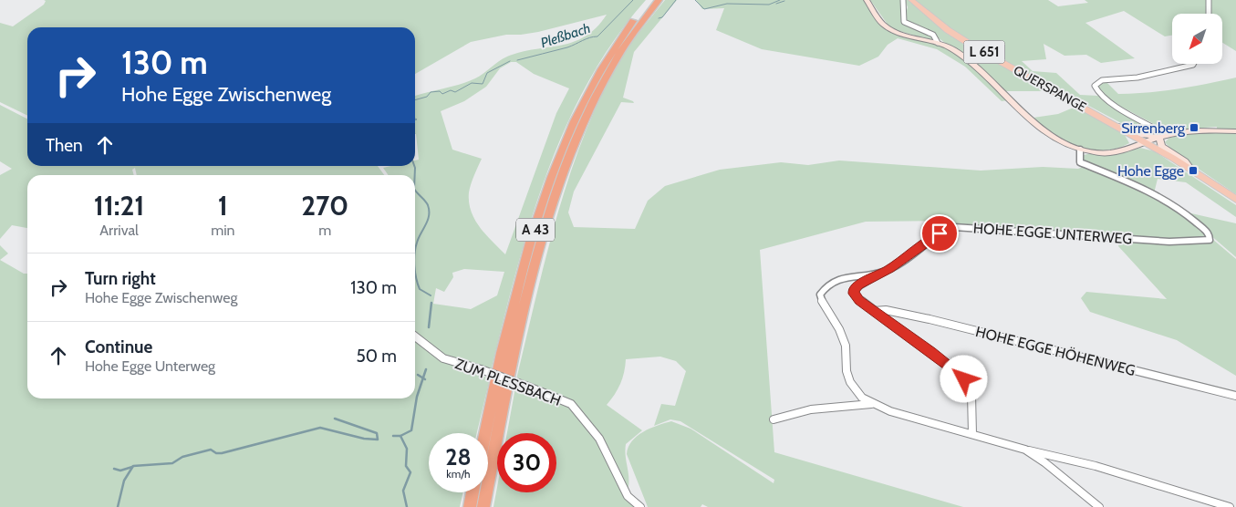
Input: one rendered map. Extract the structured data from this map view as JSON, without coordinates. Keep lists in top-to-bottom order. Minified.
{"streets":{"highway":["A 43"],"main road":["L 651","QUERSPANGE"],"street":["HOHE EGGE UNTERWEG","HOHE EGGE HÖHENWEG","ZUM PLESSBACH"]},"crossings":[["L 651","QUERSPANGE"]],"water":["Pleßbach"],"places":{"transit":["Sirrenberg","Hohe Egge"]},"north":"bottom left","page":{"turn":["130 m","Hohe Egge Zwischenweg"],"then":"Then","eta":["11:21","Arrival","1","min","270","m"],"list":[{"name":"Turn right","note":"Hohe Egge Zwischenweg","value":"130 m"},{"name":"Continue","note":"Hohe Egge Unterweg","value":"50 m"}],"speed":"28 km/h","limit":"30"}}
